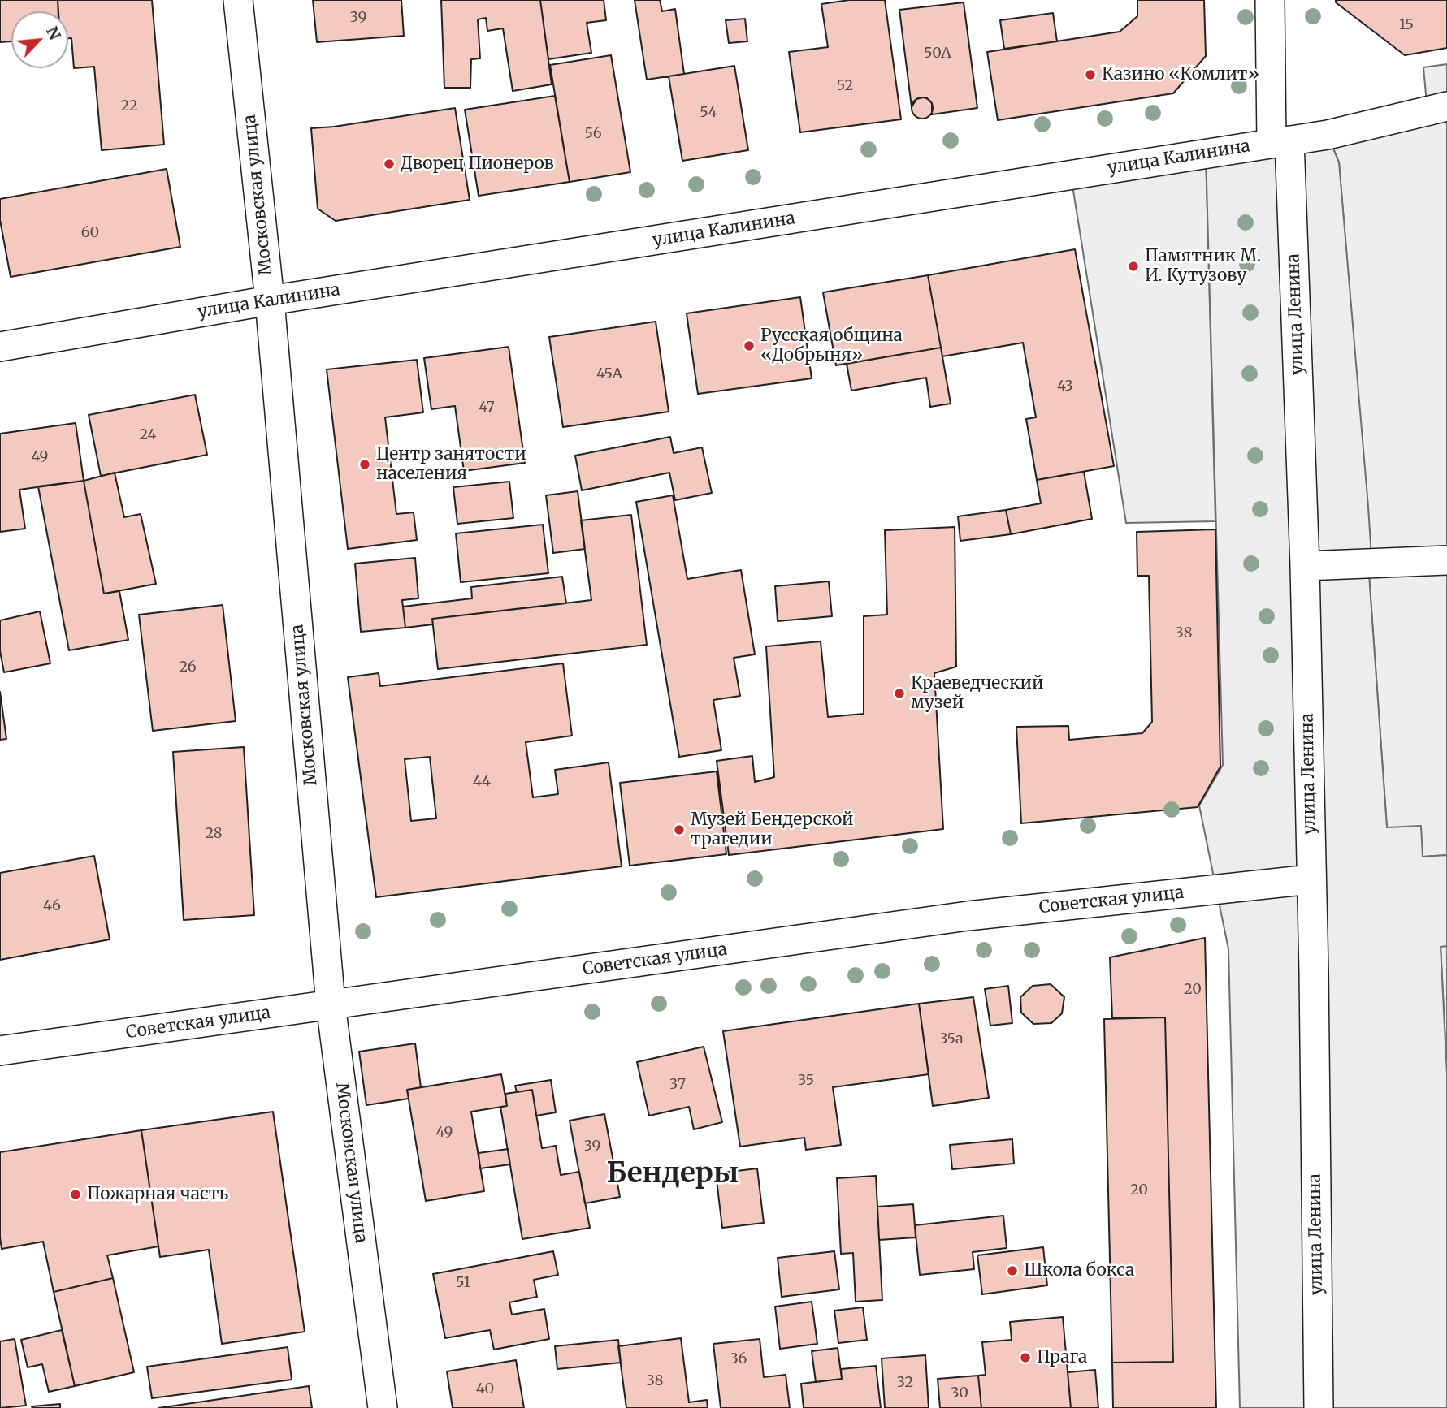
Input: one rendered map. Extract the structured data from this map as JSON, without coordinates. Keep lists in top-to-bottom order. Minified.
{"streets":{"street":["улица Калинина","Московская улица","улица Ленина","Советская улица"]},"crossings":[["улица Калинина","Московская улица"],["улица Калинина","улица Ленина"],["Московская улица","Советская улица"],["улица Ленина","Советская улица"]],"districts":["Бендеры"],"places":["Казино «Комлит»","Дворец Пионеров","Памятник М. И. Кутузову","Русская община «Добрыня»","Центр занятости населения","Краеведческий музей","Музей Бендерской трагедии","Пожарная часть","Школа бокса","Прага"],"house_numbers":["39","15","50A","52","22","54","56","60","45A","43","47","24","49","38","26","44","28","46","20","35a","35","37","49","39","20","51","36","38","32","40","30"],"north":"top right"}
